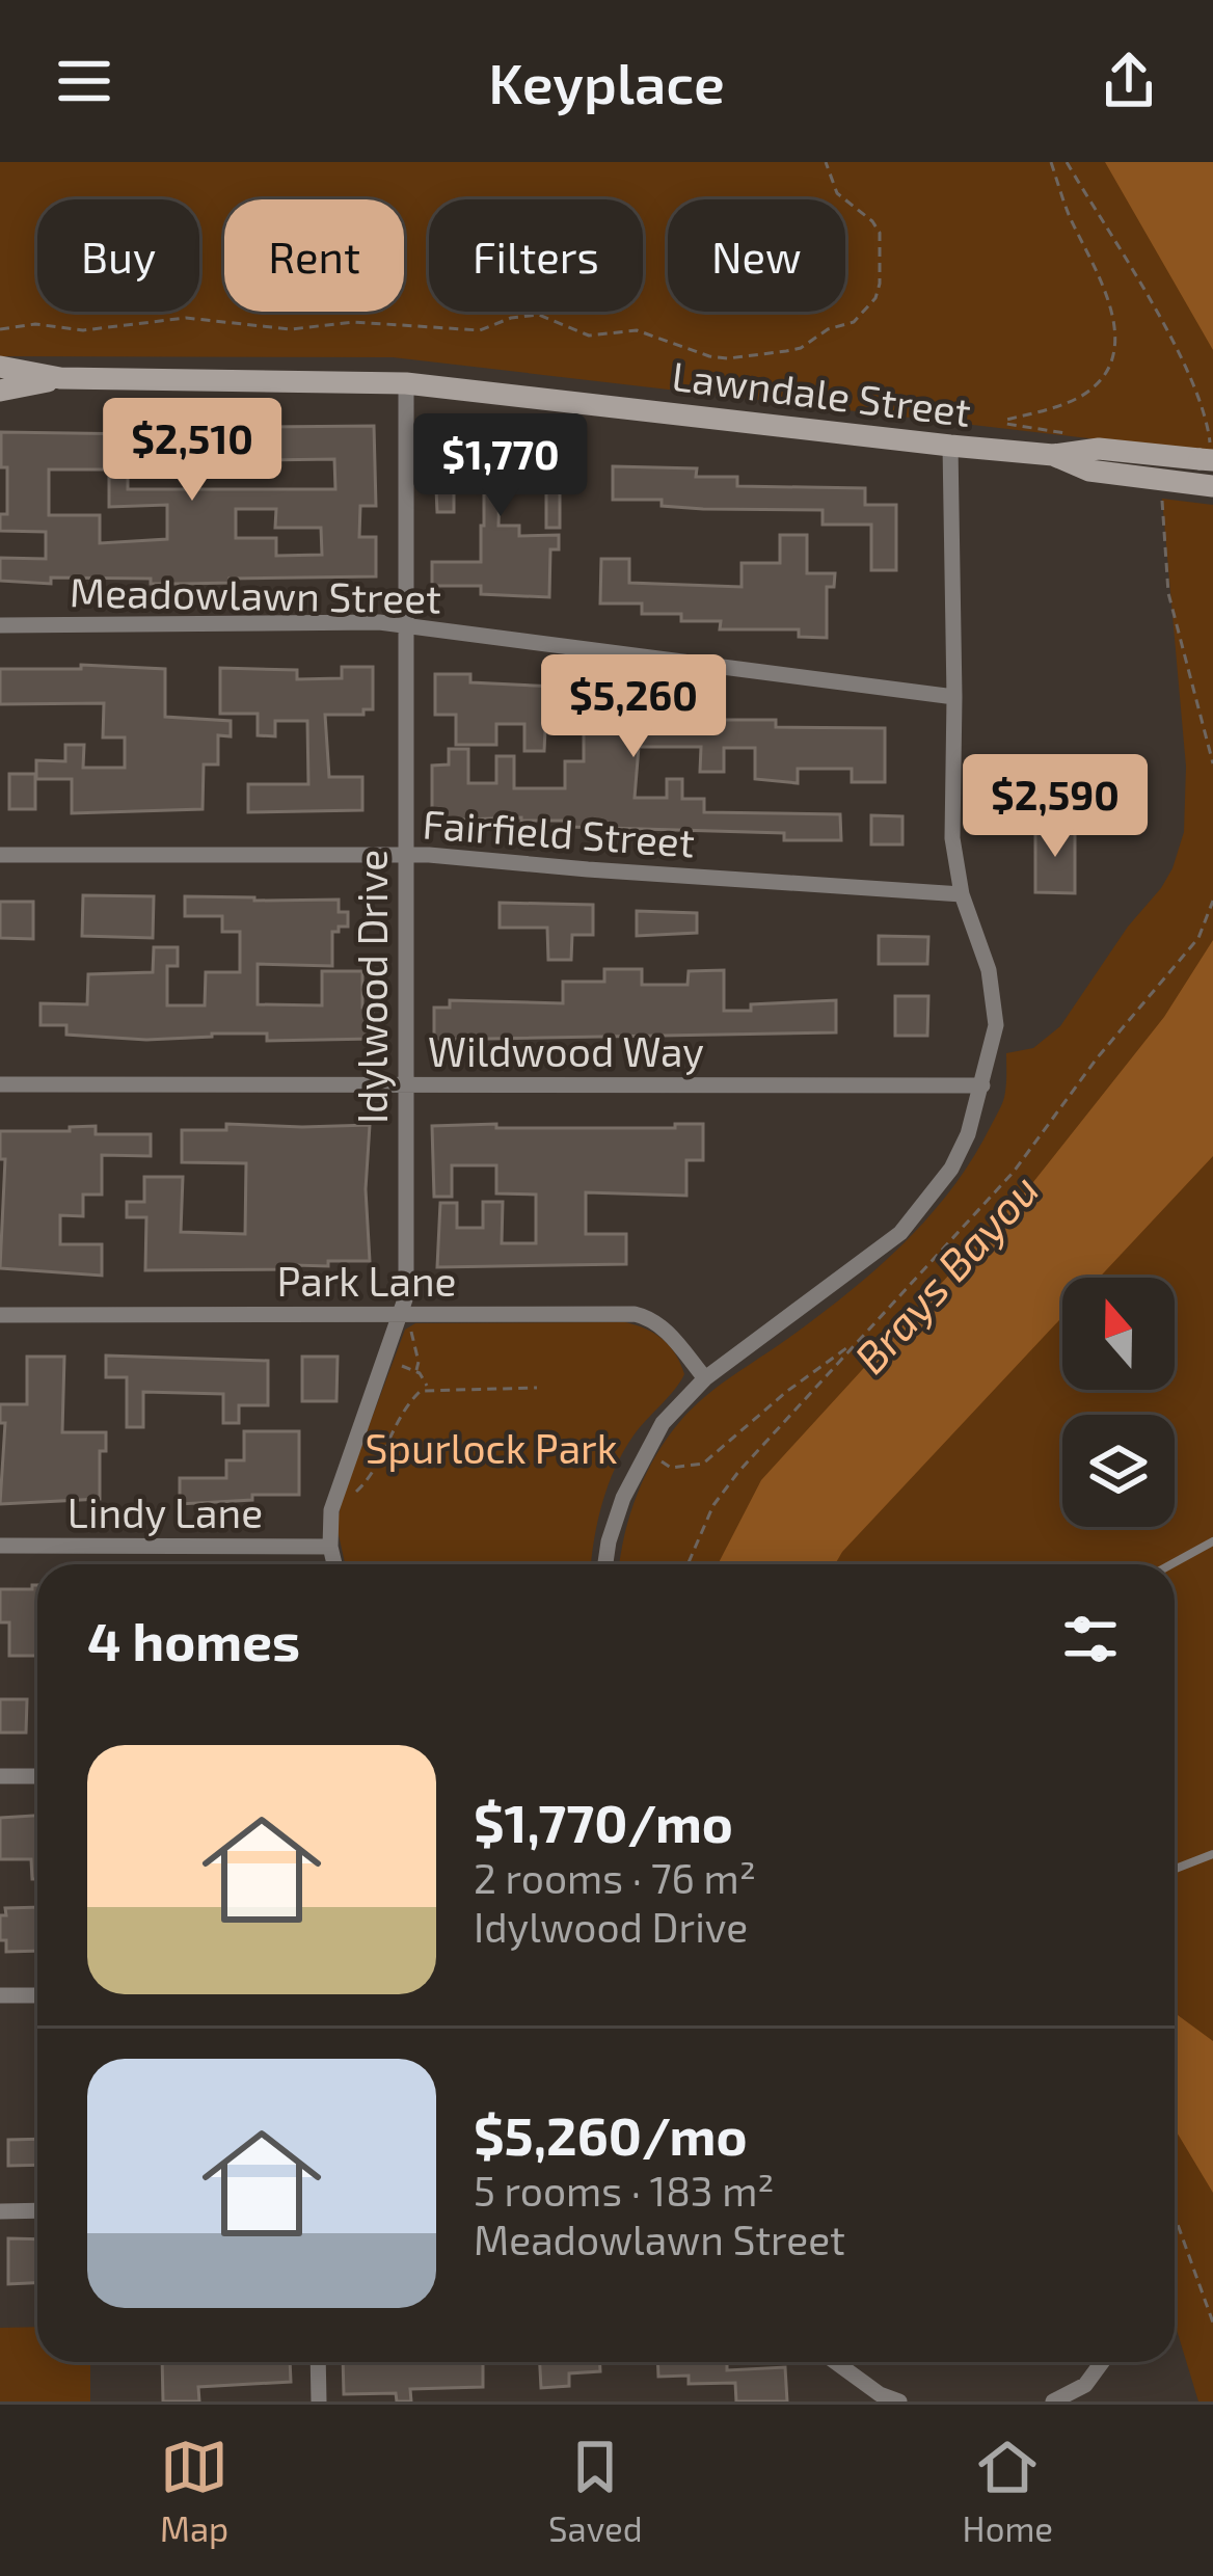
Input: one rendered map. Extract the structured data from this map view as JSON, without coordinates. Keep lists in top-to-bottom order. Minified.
{"streets":{"main road":["Lawndale Street"],"street":["Meadowlawn Street","Fairfield Street","Idylwood Drive","Wildwood Way","Park Lane","Lindy Lane"]},"crossings":[["Lawndale Street","Idylwood Drive"],["Meadowlawn Street","Idylwood Drive"],["Fairfield Street","Idylwood Drive"],["Idylwood Drive","Wildwood Way"],["Idylwood Drive","Park Lane"],["Idylwood Drive","Lindy Lane"]],"water":["Brays Bayou"],"parks":["Spurlock Park"],"north":"top","page":{"header":"Keyplace","chip":["Buy","Rent","Filters","New"],"price":["$2,510","$1,770","$5,260","$2,590"],"heading":"4 homes","list":[{"name":"$1,770/mo","note":"2 rooms · 76 m² · Idylwood Drive"},{"name":"$5,260/mo","note":"5 rooms · 183 m² · Meadowlawn Street"}],"tabs":["Map","Saved","Home"]}}
